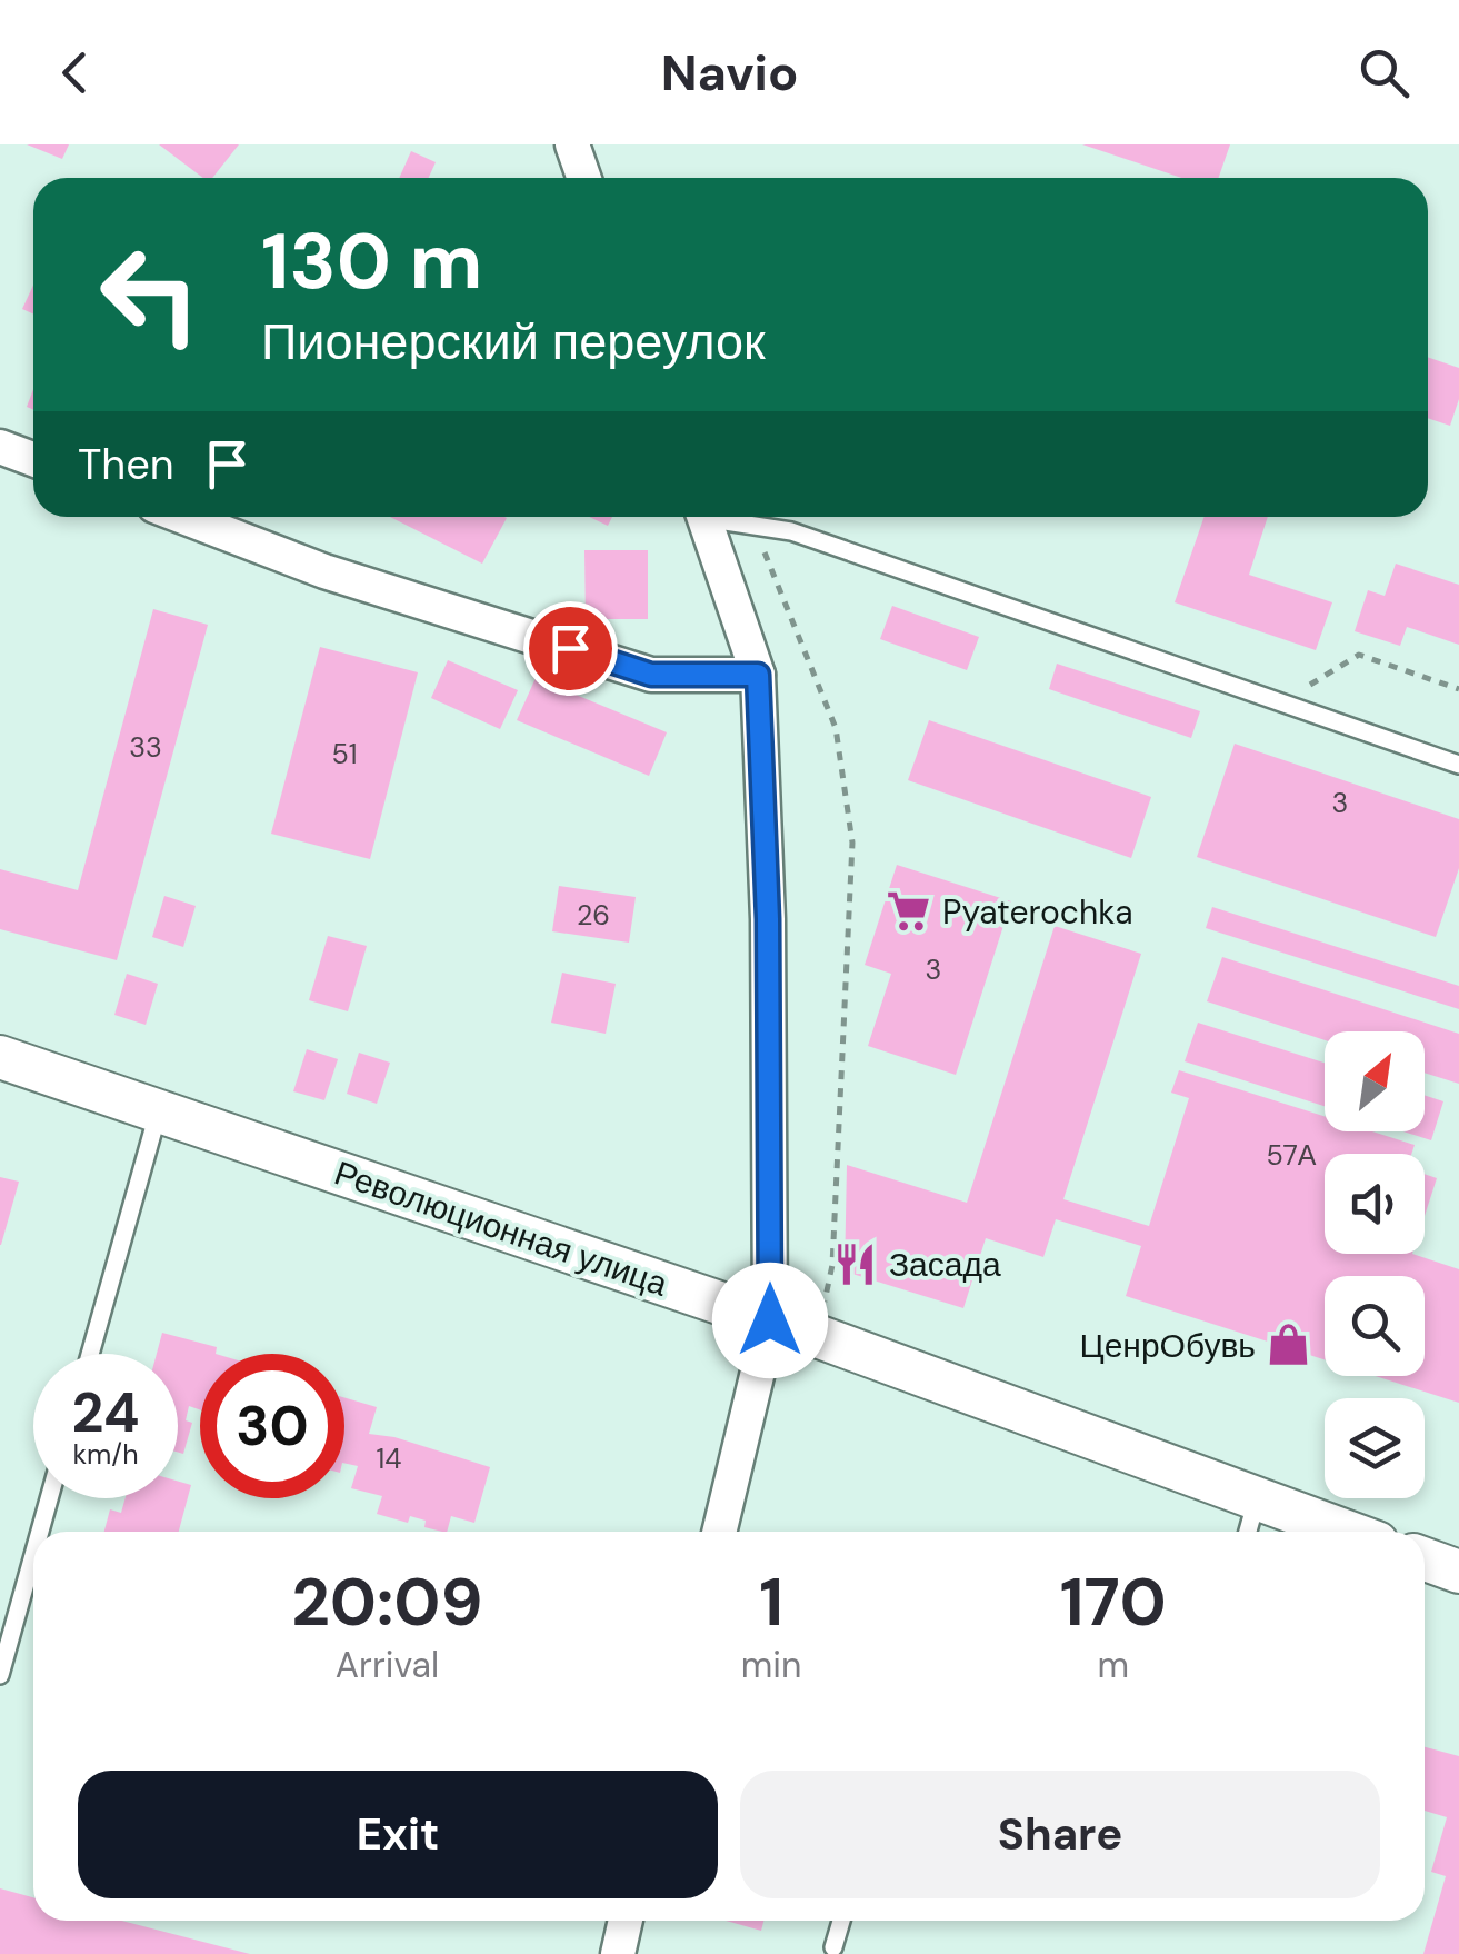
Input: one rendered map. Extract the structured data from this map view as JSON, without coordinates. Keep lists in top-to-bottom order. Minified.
{"streets":{"street":["Революционная улица"]},"places":{"supermarket":["Pyaterochka"],"restaurant":["Засада"],"shop":["ЦенрОбувь"]},"house_numbers":["33","51","3","26","3","57А","14"],"north":"top right","page":{"header":"Navio","turn":["130 m","Пионерский переулок"],"then":"Then","speed":"24 km/h","limit":"30","eta":["20:09","Arrival","1","min","170","m"],"buttons":["Exit","Share"]}}
